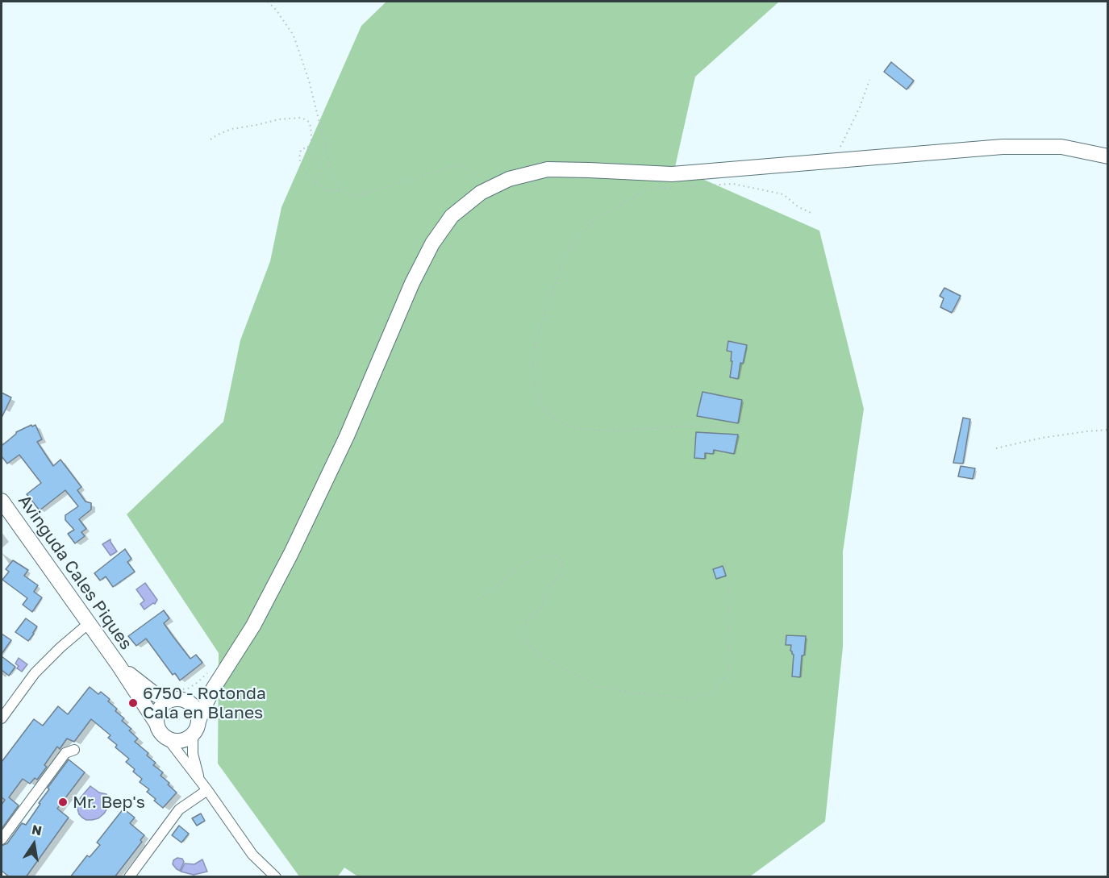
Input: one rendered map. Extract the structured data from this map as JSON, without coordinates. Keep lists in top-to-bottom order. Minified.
{"streets":{"street":["Avinguda Cales Piques"]},"places":["6750 - Rotonda Cala en Blanes","Mr. Bep's"],"north":"top"}
